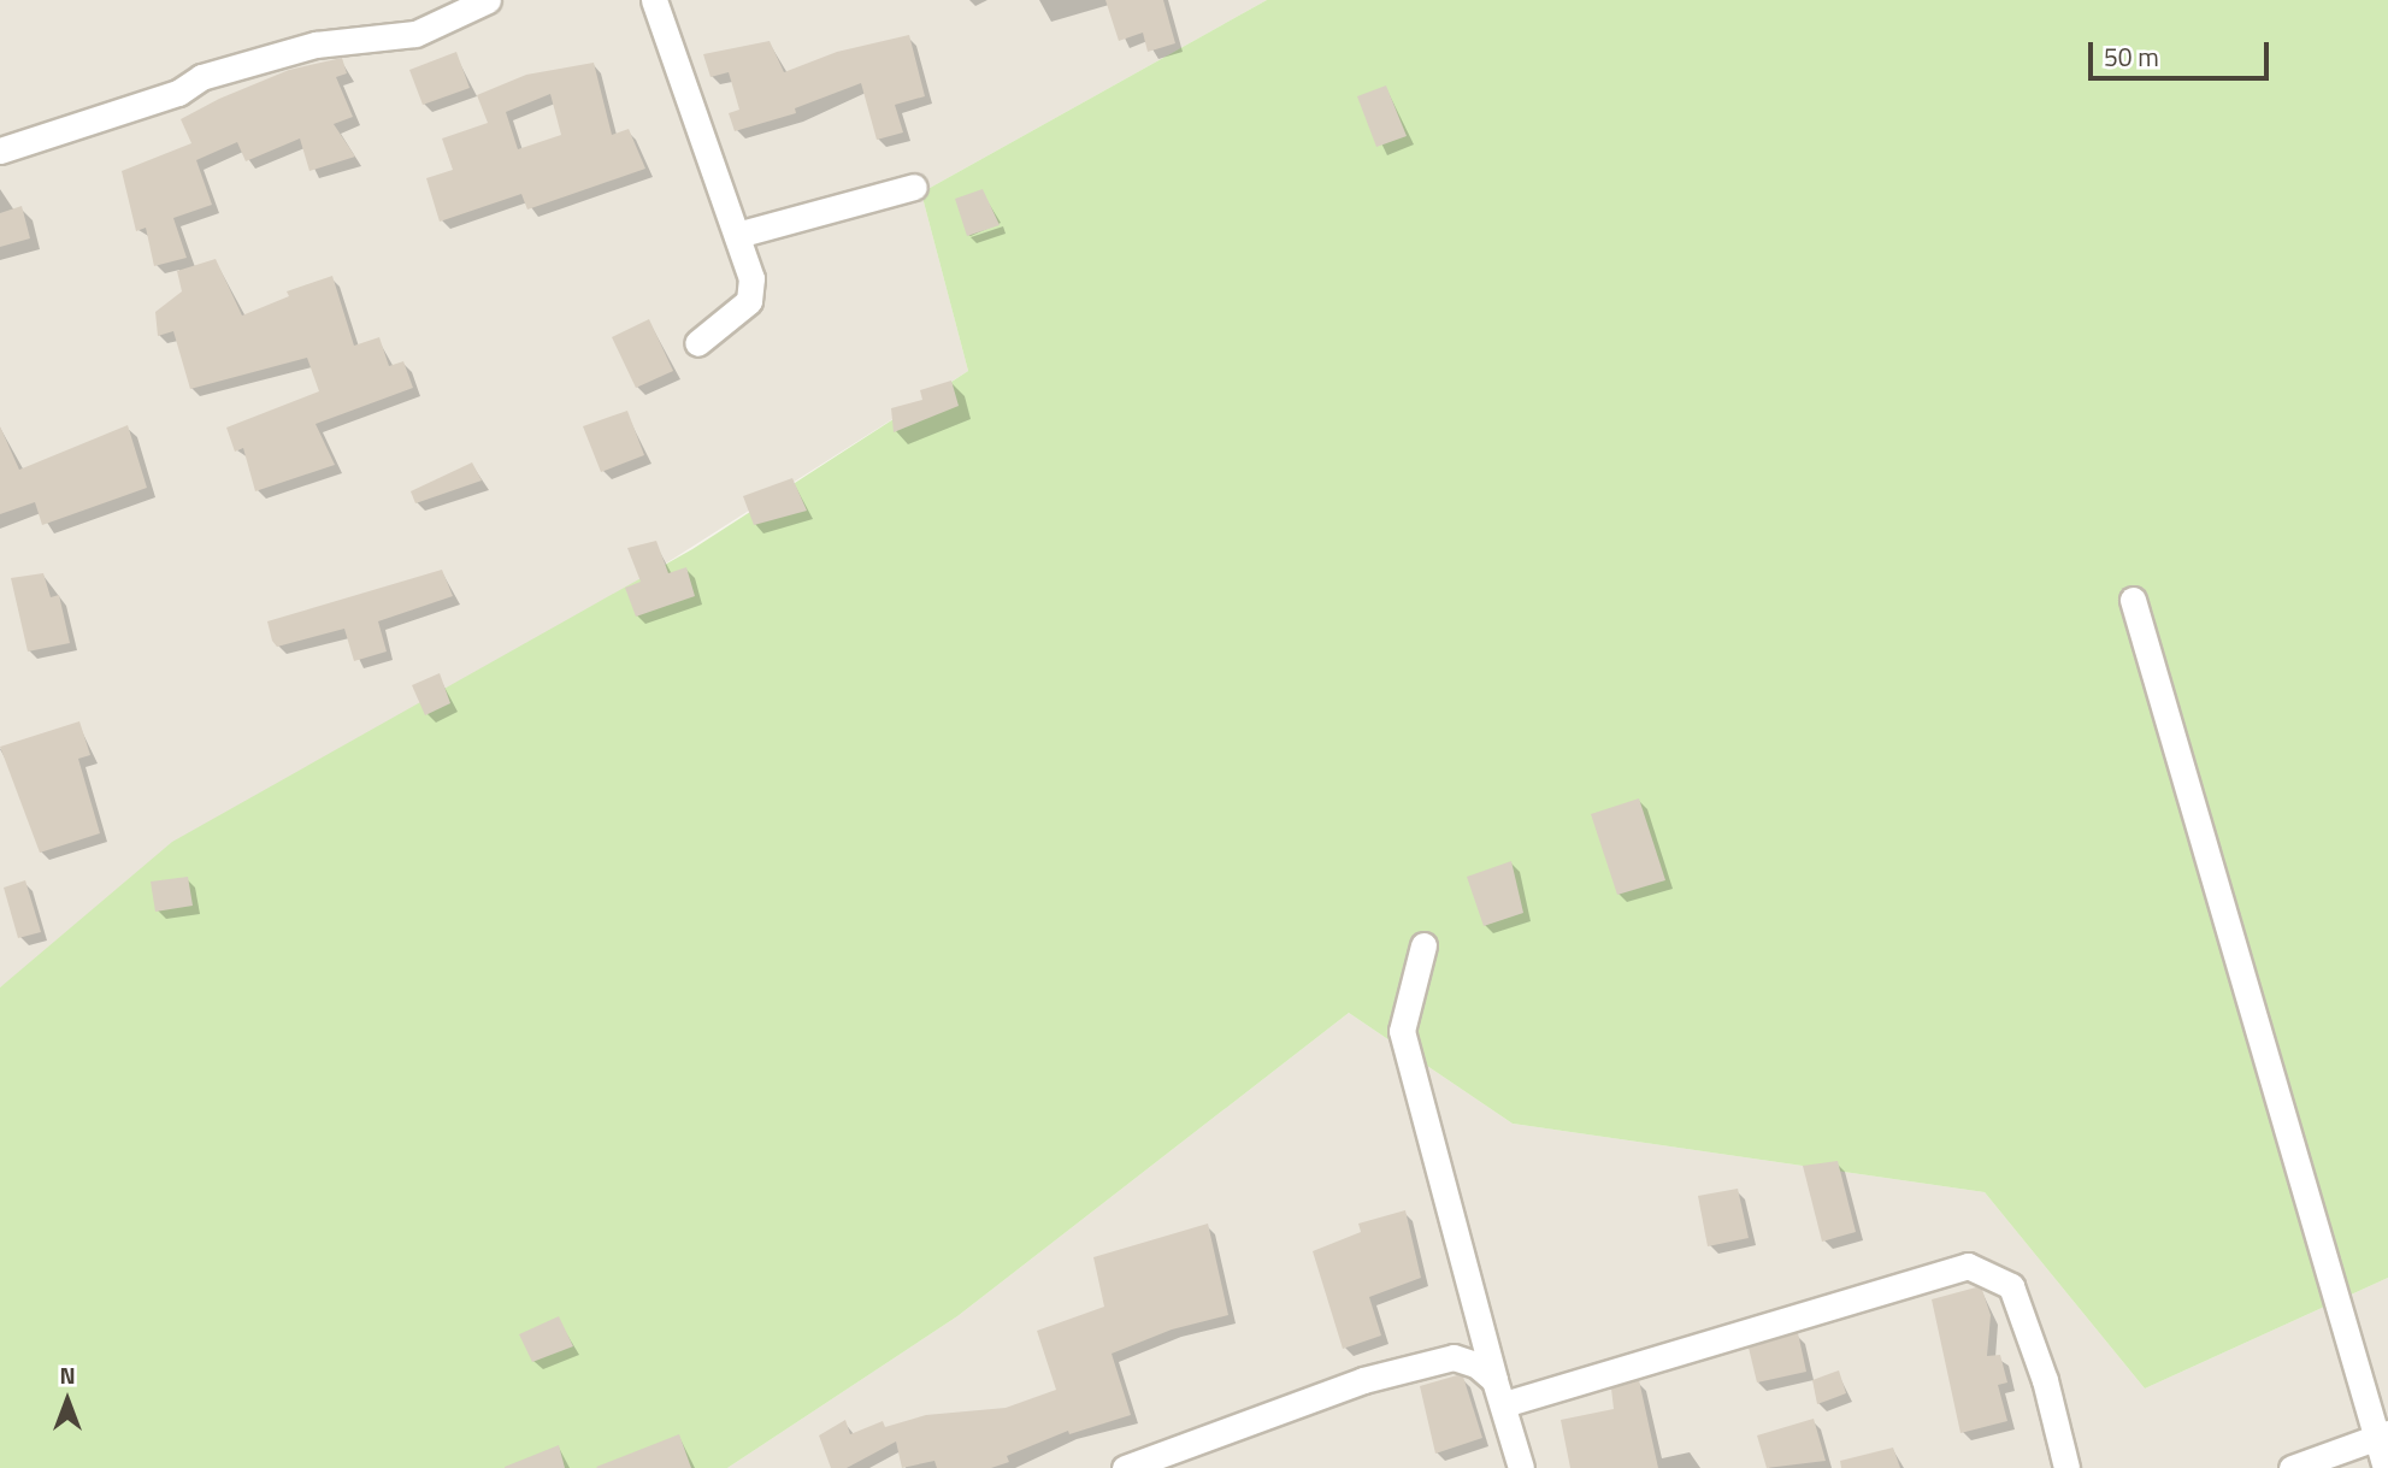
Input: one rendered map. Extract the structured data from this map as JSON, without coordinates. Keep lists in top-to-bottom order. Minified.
{"scale_bar":"50 m","north":"top"}
